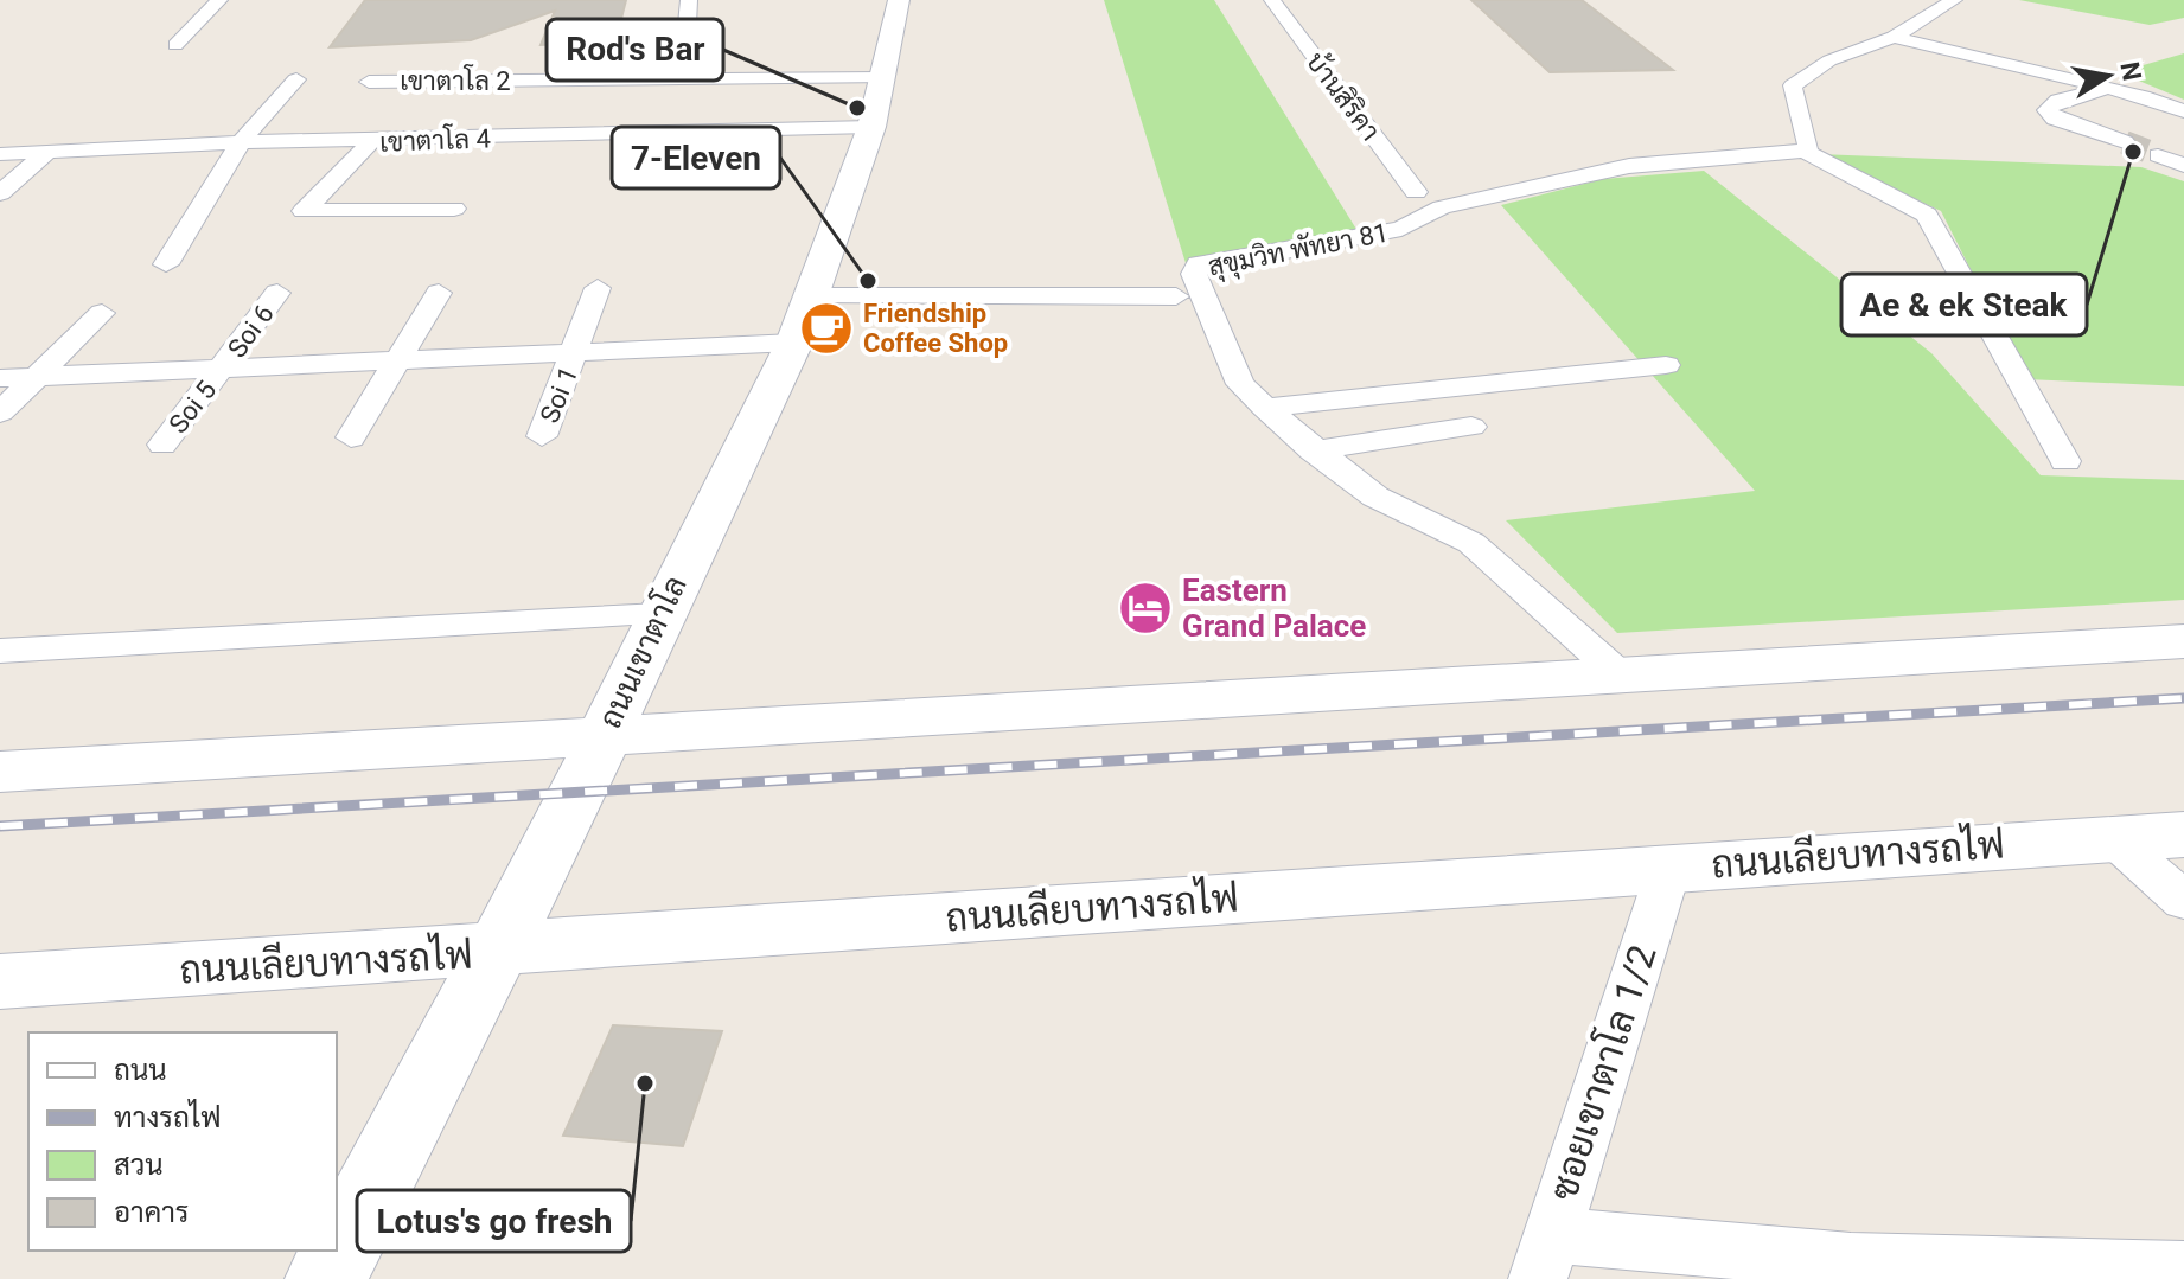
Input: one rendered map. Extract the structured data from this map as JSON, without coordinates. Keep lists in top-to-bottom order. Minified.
{"streets":{"street":["เขาตาโล 2","บ้านสิริคา","เขาตาโล 4","สุขุมวิท พัทยา 81","Soi 6","Soi 1","Soi 5","ถนนเขาตาโล","ถนนเลียบทางรถไฟ","ซอยเขาตาโล 1/2"]},"crossings":[["เขาตาโล 2","ถนนเขาตาโล"],["เขาตาโล 4","ถนนเขาตาโล"],["Soi 6","Soi 5"],["ถนนเขาตาโล","ถนนเลียบทางรถไฟ"],["ถนนเลียบทางรถไฟ","ซอยเขาตาโล 1/2"]],"places":{"other":["Rod's Bar","Ae & ek Steak","7-Eleven","Lotus's go fresh"],"cafe":["Friendship Coffee Shop"],"hotel":["Eastern Grand Palace"]},"legend":["ถนน","ทางรถไฟ","สวน","อาคาร"],"north":"right"}
